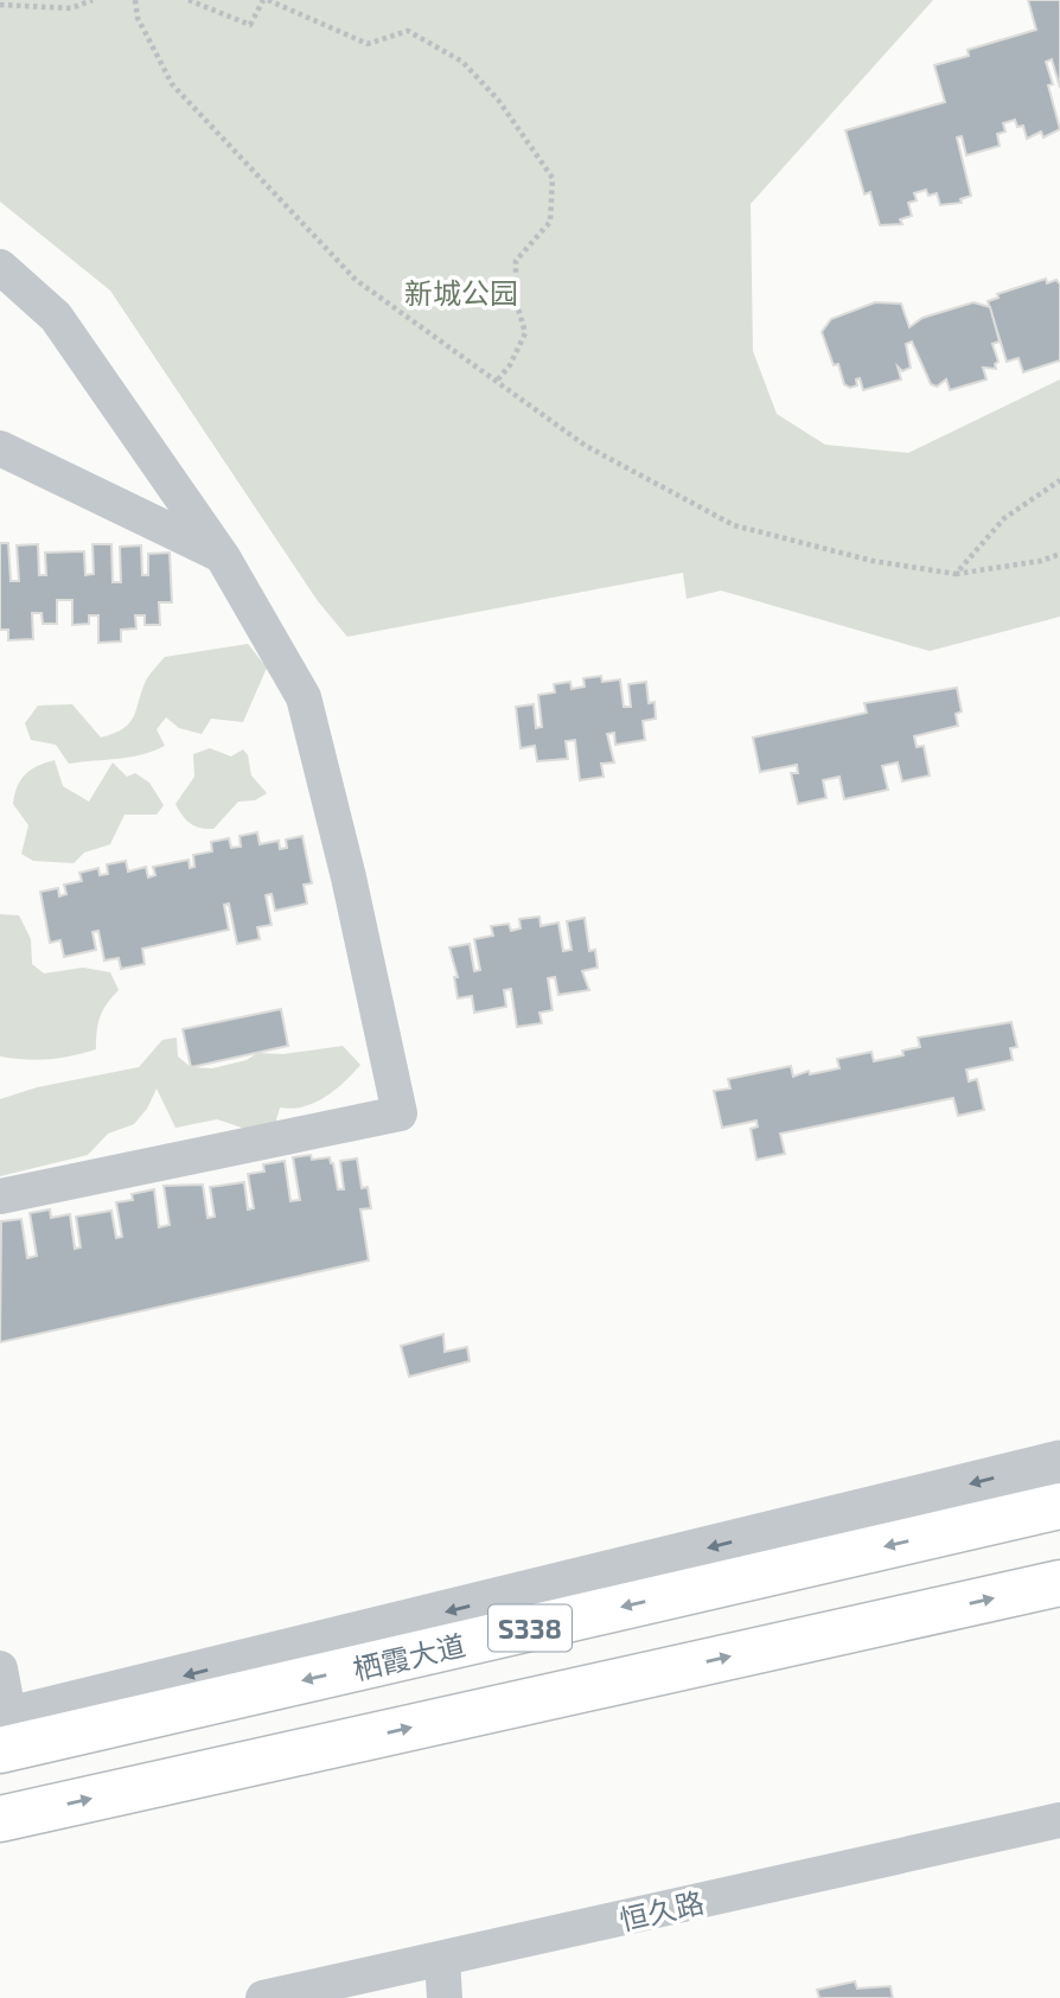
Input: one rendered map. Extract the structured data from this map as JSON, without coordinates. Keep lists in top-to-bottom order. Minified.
{"streets":{"main road":["S338","栖霞大道"],"street":["恒久路"]},"parks":["新城公园"]}
